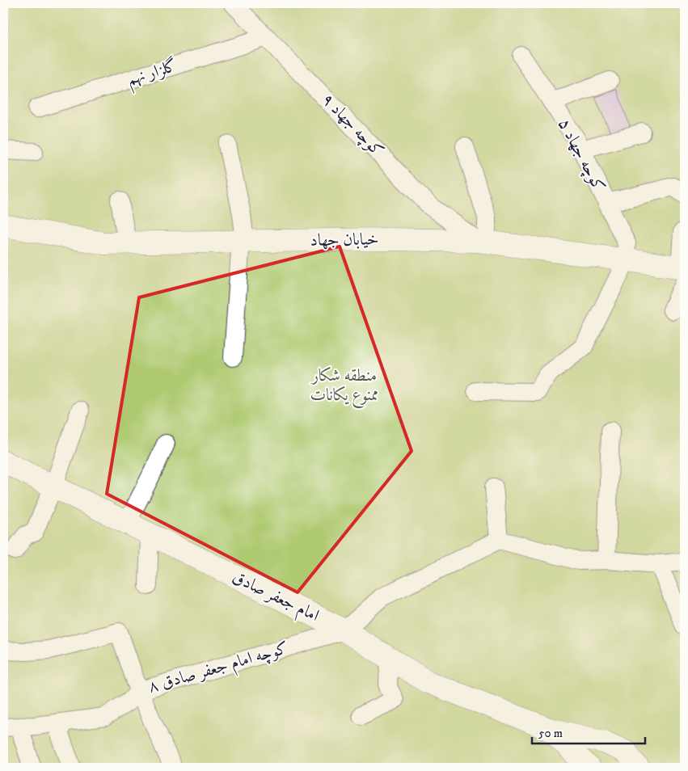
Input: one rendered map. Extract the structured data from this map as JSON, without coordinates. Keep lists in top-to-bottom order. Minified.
{"streets":{"main road":["خیابان جهاد","امام جعفر صادق"],"street":["گلزار نهم","کوچه جهاد ۹","کوچه جهاد ۵","کوچه امام جعفر صادق ۸"]},"crossings":[["گلزار نهم","کوچه جهاد ۹"],["کوچه جهاد ۹","خیابان جهاد"],["کوچه جهاد ۵","خیابان جهاد"],["امام جعفر صادق","کوچه امام جعفر صادق ۸"]],"parks":["منطقه شکار ممنوع یکانات"],"scale_bar":"50 m"}
